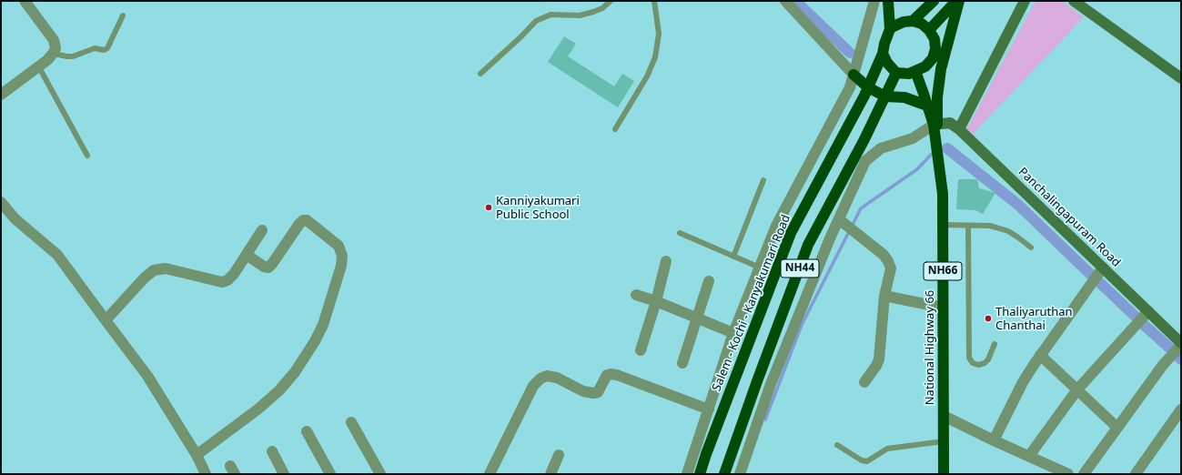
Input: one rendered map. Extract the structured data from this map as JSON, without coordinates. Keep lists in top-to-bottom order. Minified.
{"streets":{"highway":["NH44","NH66","Salem - Kochi - Kanyakumari Road","National Highway 66"],"street":["Panchalingapuram Road"]},"crossings":[["Panchalingapuram Road","National Highway 66"],["NH44","Salem - Kochi - Kanyakumari Road"],["NH44","National Highway 66"]],"places":["Kanniyakumari Public School","Thaliyaruthan Chanthai"]}
